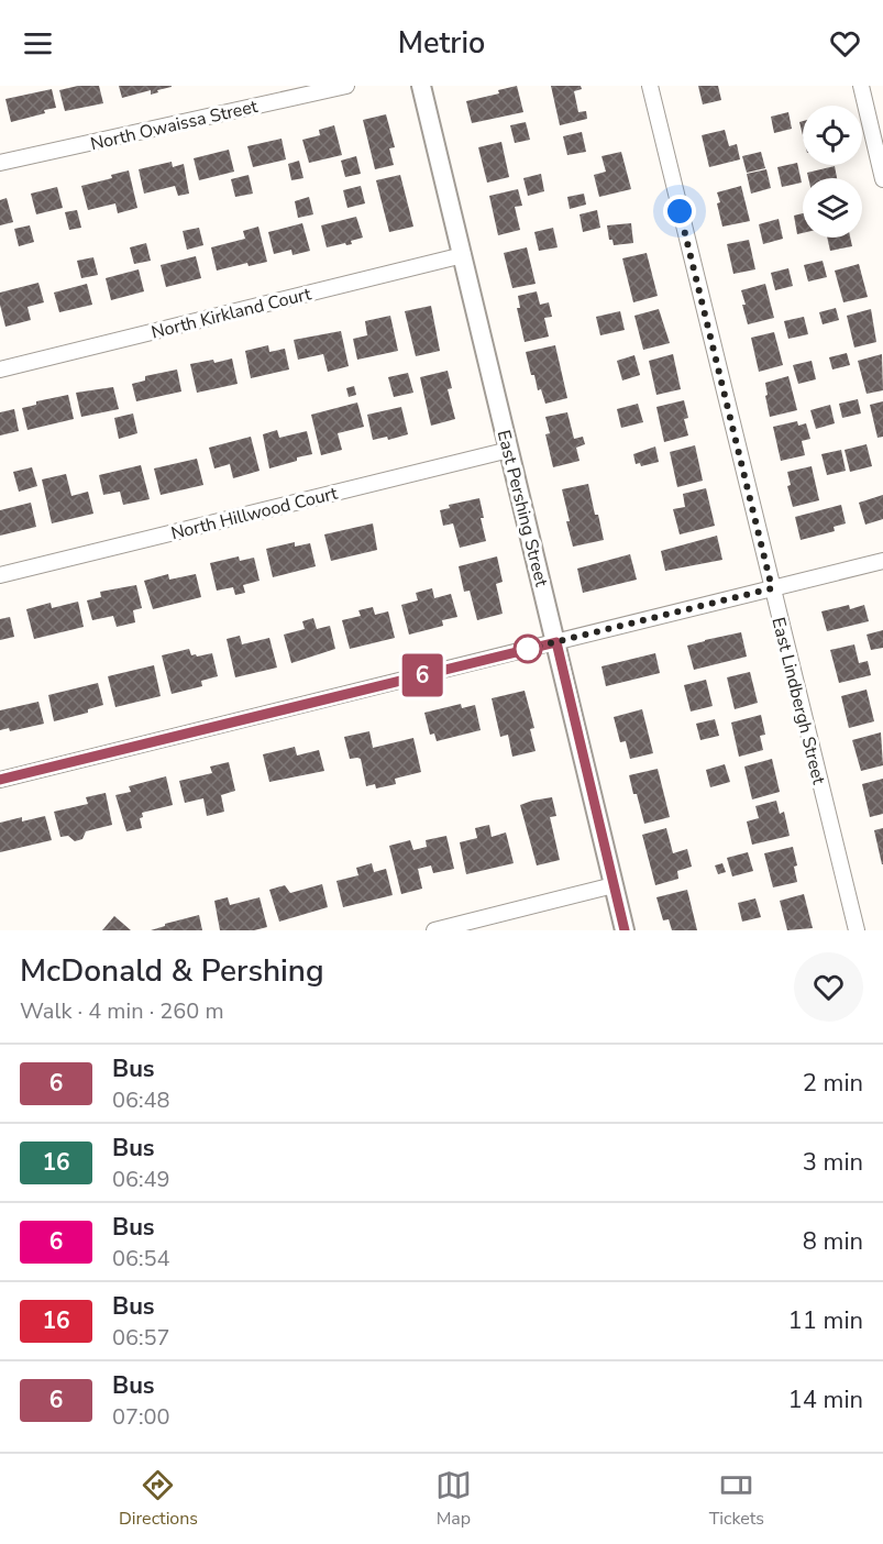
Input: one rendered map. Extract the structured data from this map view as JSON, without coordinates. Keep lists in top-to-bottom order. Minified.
{"streets":{"street":["North Owaissa Street","North Kirkland Court","East Pershing Street","North Hillwood Court","East Lindbergh Street"]},"crossings":[["North Kirkland Court","East Pershing Street"],["East Pershing Street","North Hillwood Court"]],"lines":["bus line 6"],"page":{"header":"Metrio","on_map":"6","heading":["McDonald & Pershing","Walk · 4 min · 260 m"],"list":[{"mark":"6","name":"Bus","note":"06:48","value":"2 min"},{"mark":"16","name":"Bus","note":"06:49","value":"3 min"},{"mark":"6","name":"Bus","note":"06:54","value":"8 min"},{"mark":"16","name":"Bus","note":"06:57","value":"11 min"},{"mark":"6","name":"Bus","note":"07:00","value":"14 min"}],"tabs":["Directions","Map","Tickets"]}}
